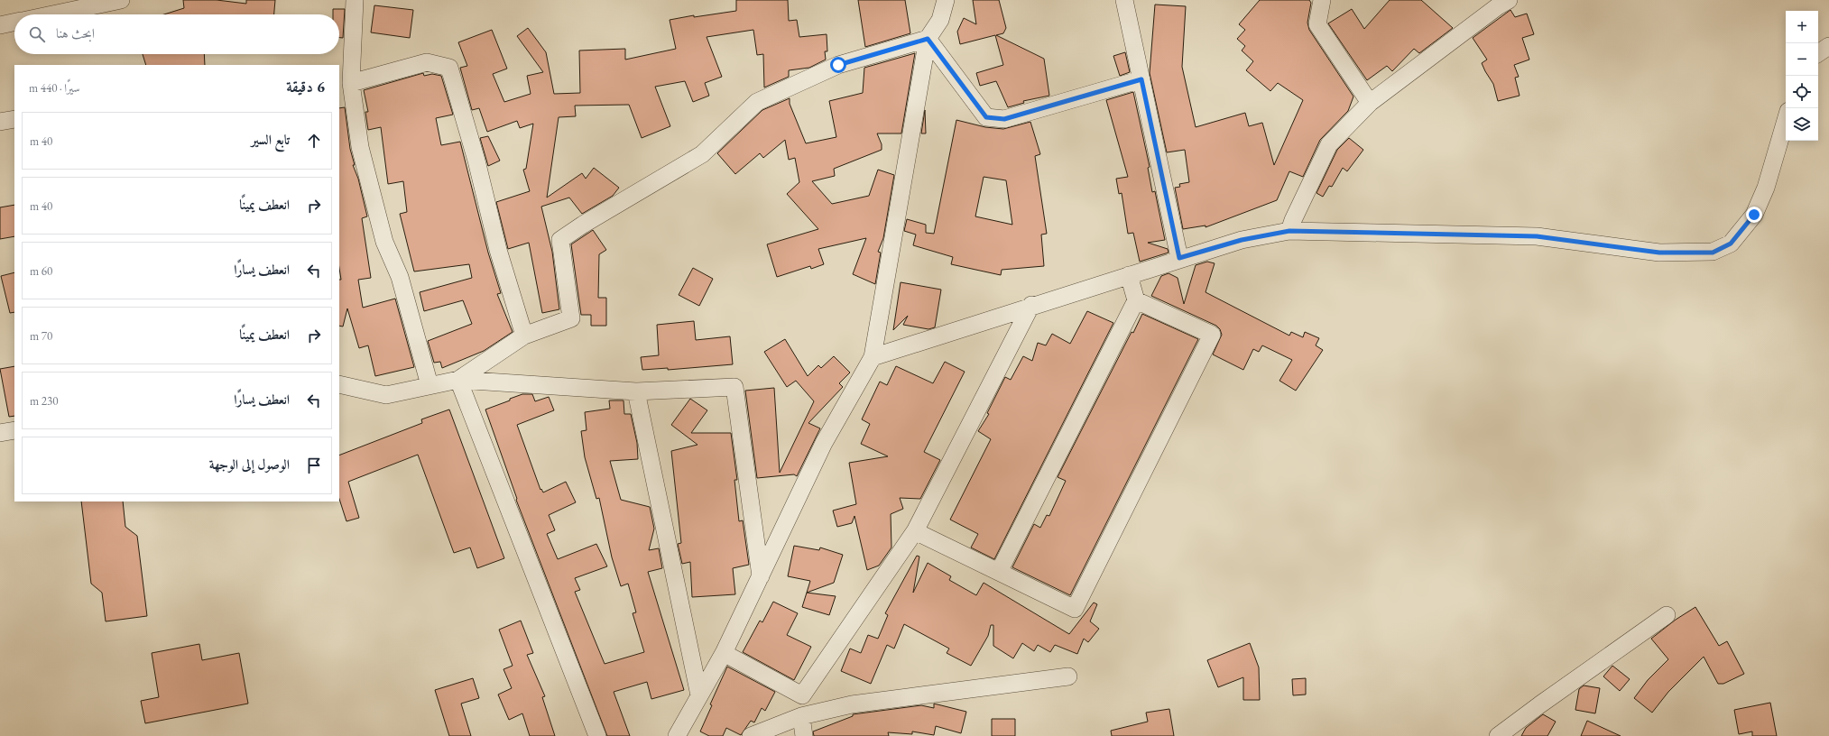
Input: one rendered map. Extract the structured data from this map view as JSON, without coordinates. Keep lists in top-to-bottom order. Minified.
{"page":{"map_buttons":["+","−"],"search":"ابحث هنا","heading":["6 دقيقة","سيرًا · 440 m"],"list":[["تابع السير","40 m"],["انعطف يمينًا","40 m"],["انعطف يسارًا","60 m"],["انعطف يمينًا","70 m"],["انعطف يسارًا","230 m"],"الوصول إلى الوجهة"]}}
